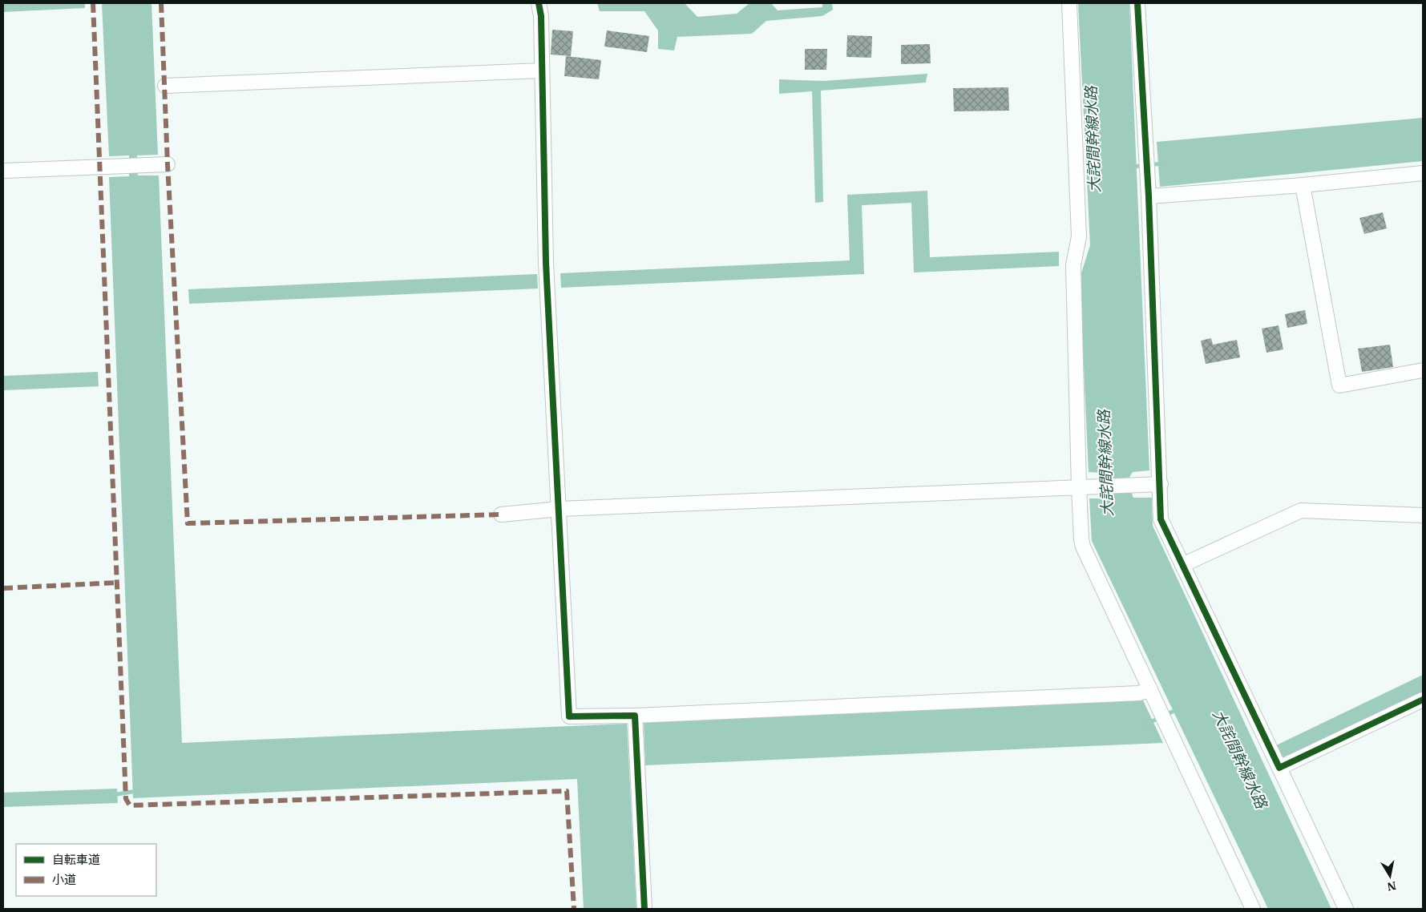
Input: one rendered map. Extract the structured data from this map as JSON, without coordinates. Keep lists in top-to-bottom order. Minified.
{"water":["大詫間幹線水路"],"legend":["自転車道","小道"],"north":"bottom"}
